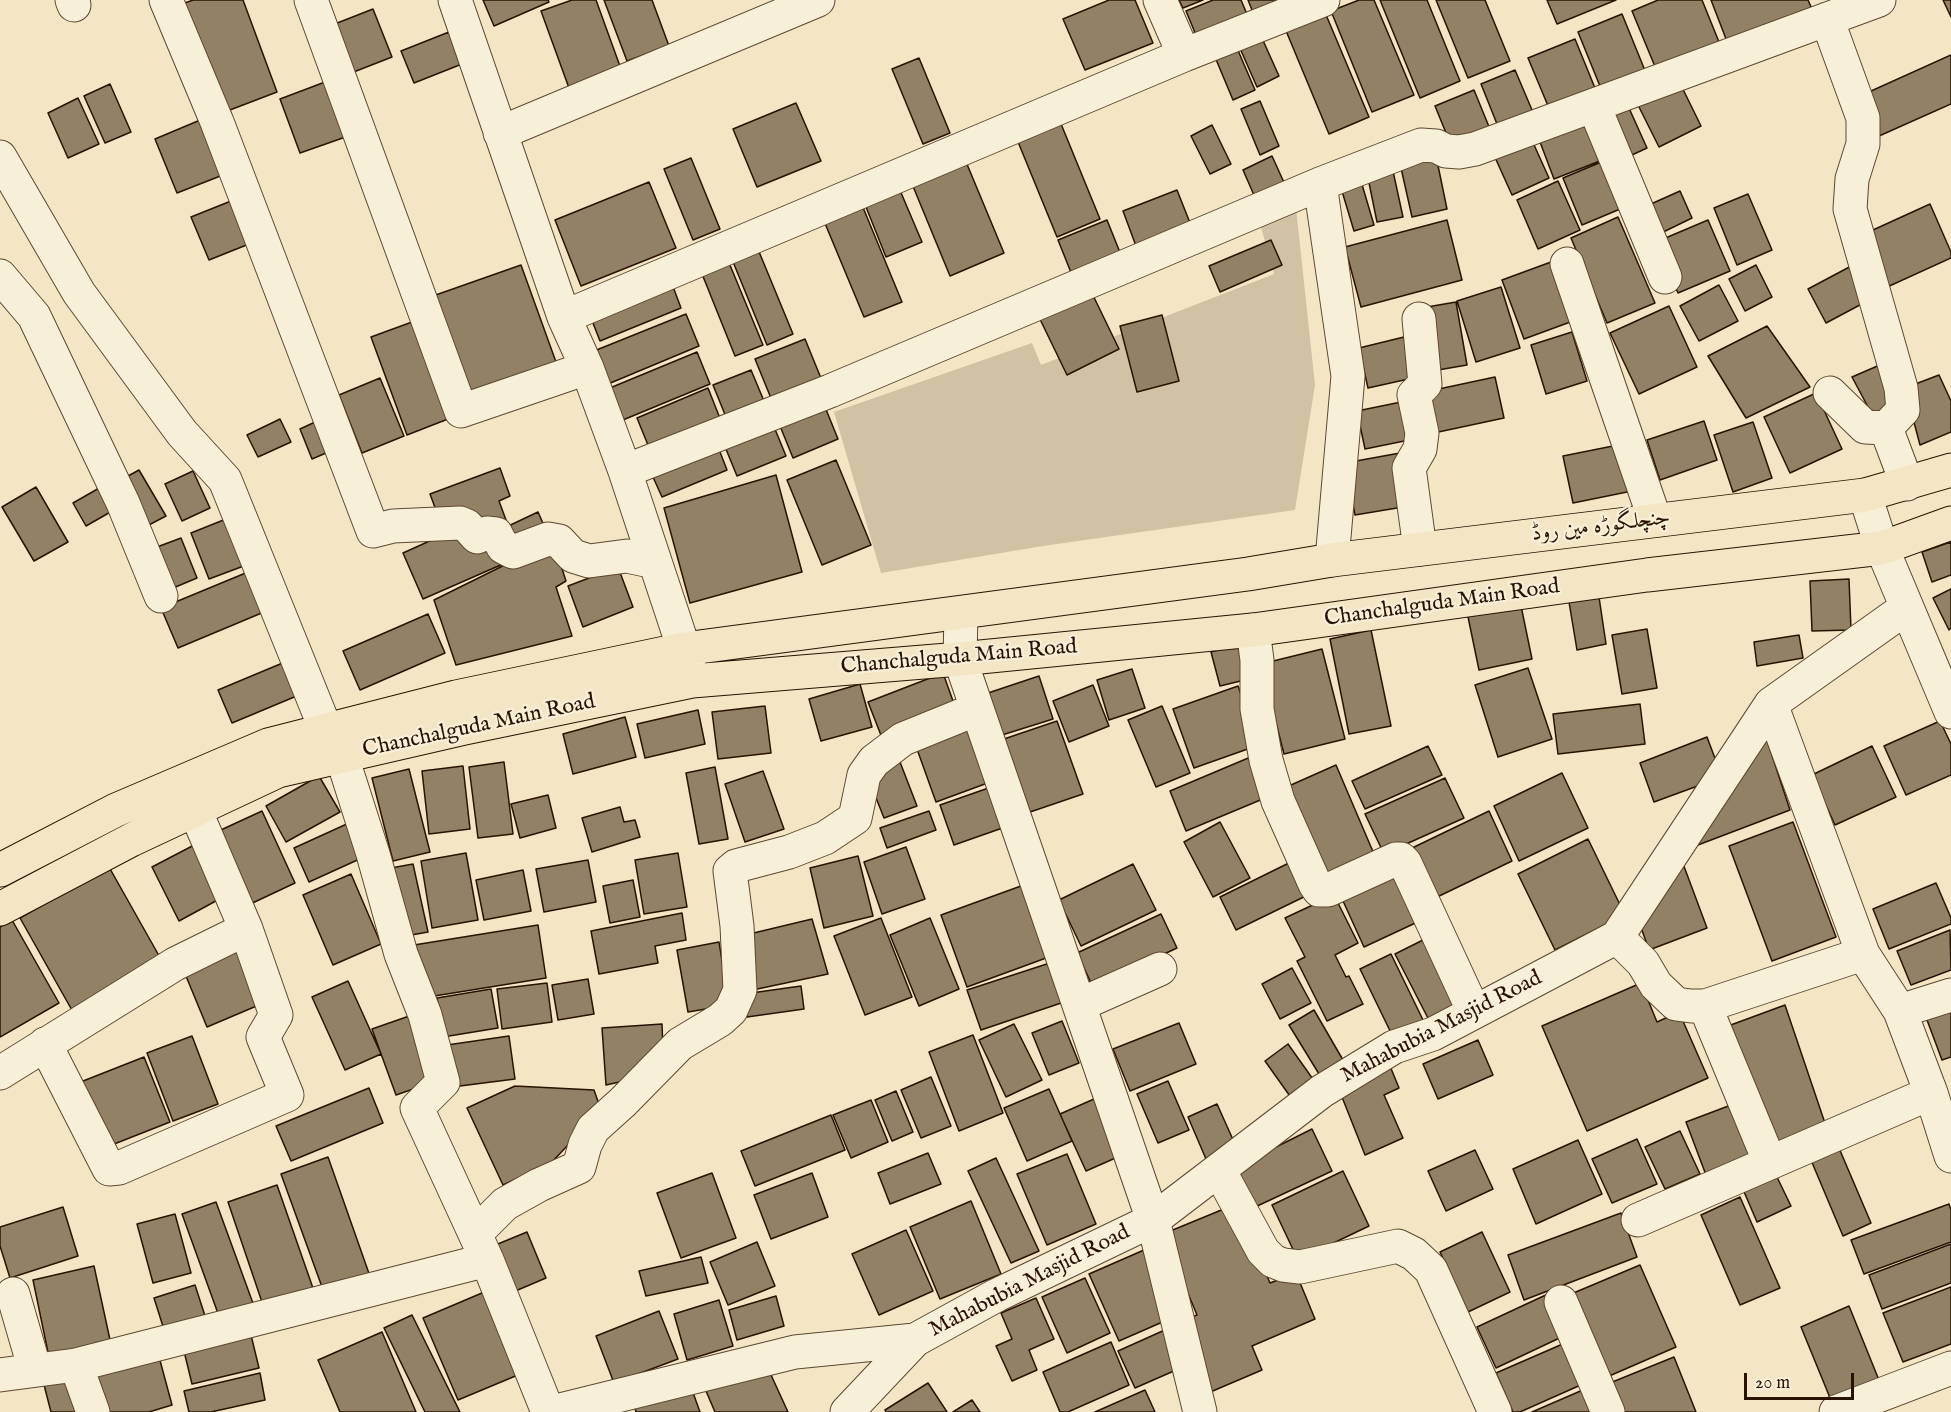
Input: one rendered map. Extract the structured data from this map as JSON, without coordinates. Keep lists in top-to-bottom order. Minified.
{"streets":{"main road":["چنچلگوڑہ مین روڈ","Chanchalguda Main Road"],"street":["Mahabubia Masjid Road"]},"crossings":[["چنچلگوڑہ مین روڈ","Chanchalguda Main Road"]],"scale_bar":"20 m"}
